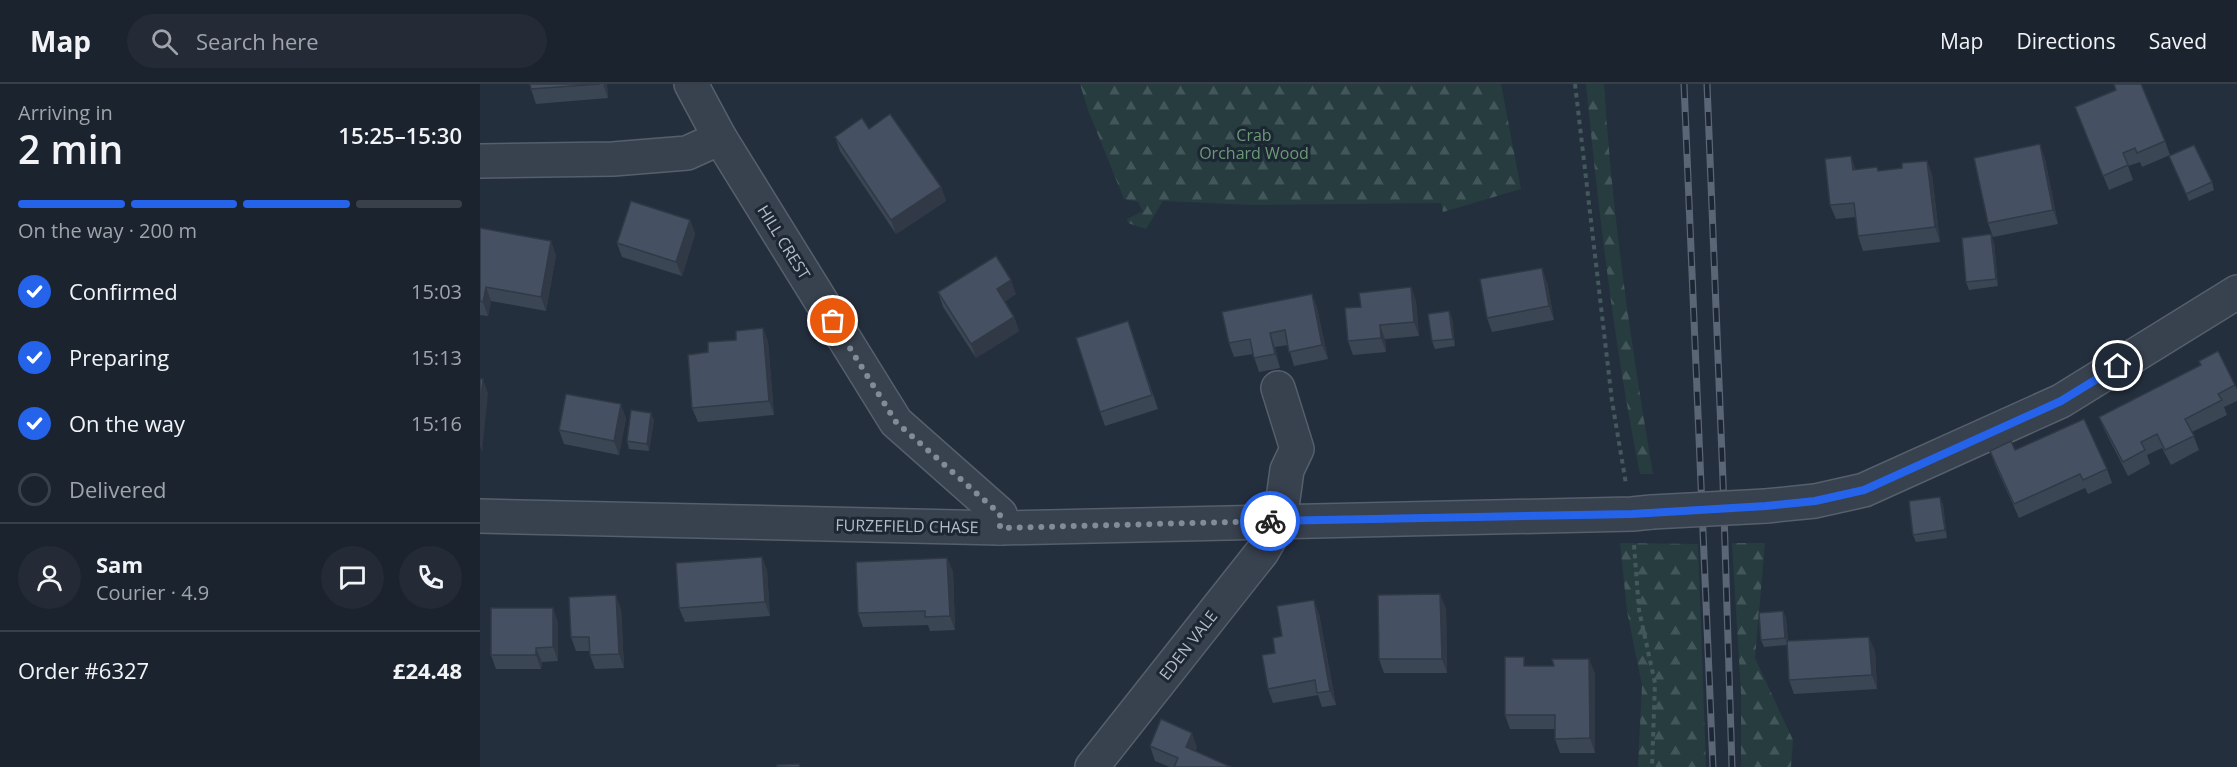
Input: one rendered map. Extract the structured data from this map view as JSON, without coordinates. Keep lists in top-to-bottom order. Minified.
{"streets":{"street":["HILL CREST","FURZEFIELD CHASE","EDEN VALE"]},"crossings":[["HILL CREST","FURZEFIELD CHASE"],["FURZEFIELD CHASE","EDEN VALE"]],"parks":["Crab Orchard Wood"],"page":{"header":"Map","search":"Search here","nav":["Map","Directions","Saved"],"heading":["2 min","Arriving in","15:25–15:30"],"panel":["Sam","Courier · 4.9","Order #6327","£24.48"],"bar":"On the way · 200 m","list":[["Confirmed","15:03"],["Preparing","15:13"],["On the way","15:16"],"Delivered"]}}
